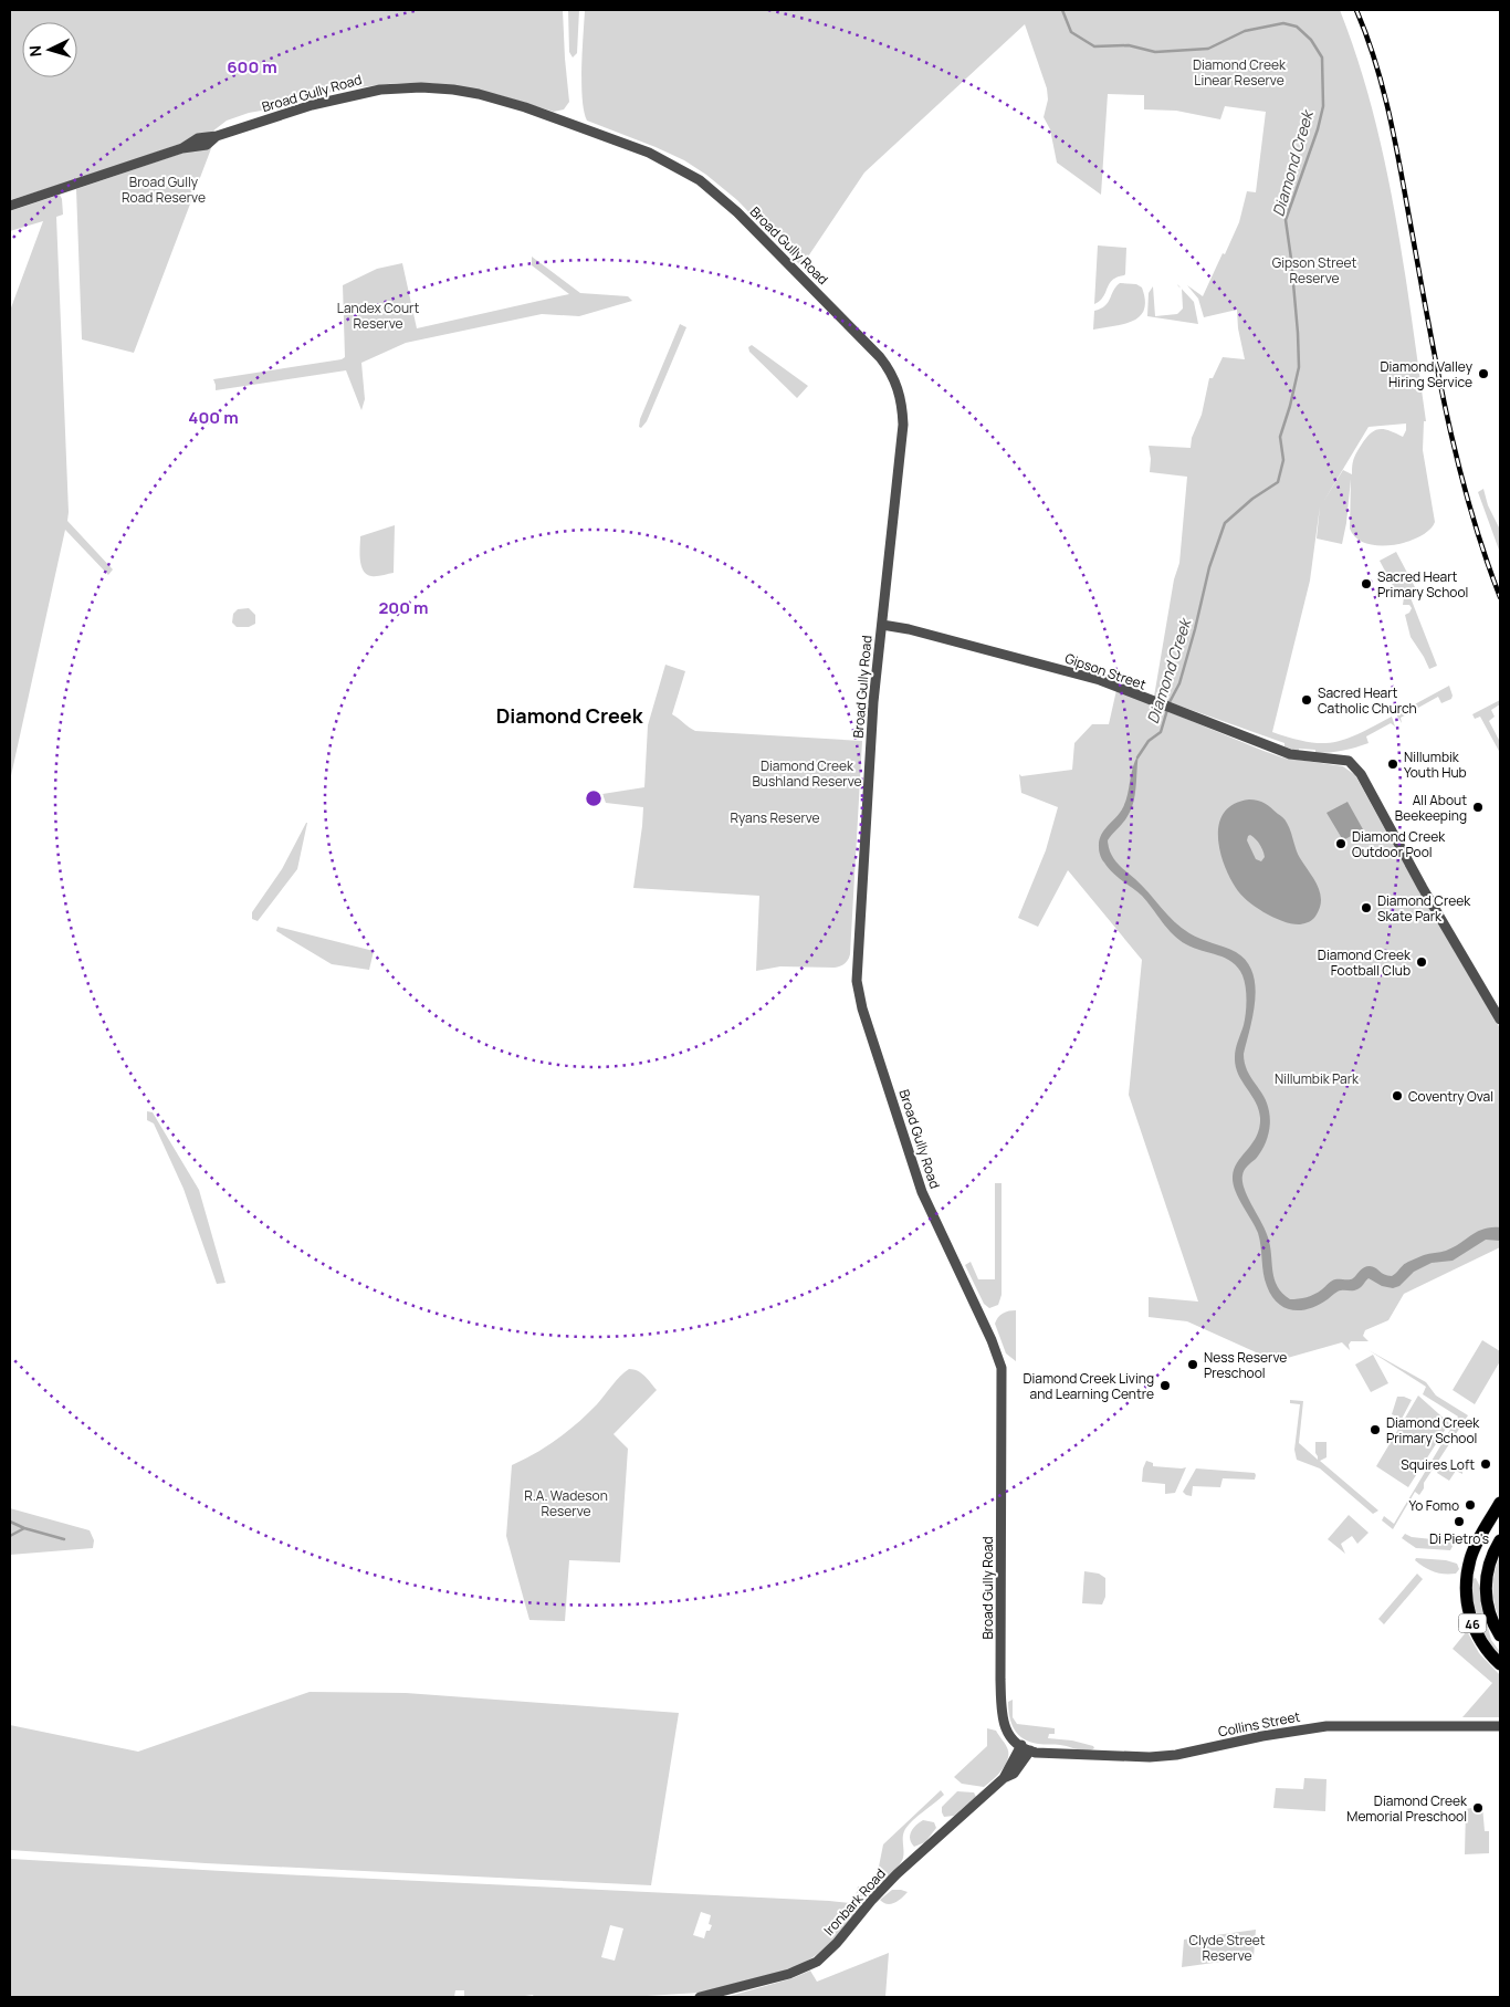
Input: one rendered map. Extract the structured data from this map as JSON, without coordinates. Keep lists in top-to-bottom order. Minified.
{"streets":{"main road":["46"],"street":["Broad Gully Road","Gipson Street","Collins Street","Ironbark Road"]},"crossings":[["Broad Gully Road","Gipson Street"],["Broad Gully Road","Collins Street"],["Broad Gully Road","Ironbark Road"],["Collins Street","Ironbark Road"]],"districts":["Diamond Creek"],"water":["Diamond Creek"],"parks":["Diamond Creek Linear Reserve","Broad Gully Road Reserve","Gipson Street Reserve","Landex Court Reserve","Diamond Creek Bushland Reserve","Ryans Reserve","Nillumbik Park","R.A. Wadeson Reserve","Clyde Street Reserve"],"places":["Diamond Valley Hiring Service","Sacred Heart Primary School","Sacred Heart Catholic Church","Nillumbik Youth Hub","All About Beekeeping","Diamond Creek Outdoor Pool","Diamond Creek Skate Park","Diamond Creek Football Club","Coventry Oval","Ness Reserve Preschool","Diamond Creek Living and Learning Centre","Diamond Creek Primary School","Squires Loft","Yo Fomo","Di Pietro's","Diamond Creek Memorial Preschool"],"north":"left","rings":["600 m","400 m","200 m"]}
